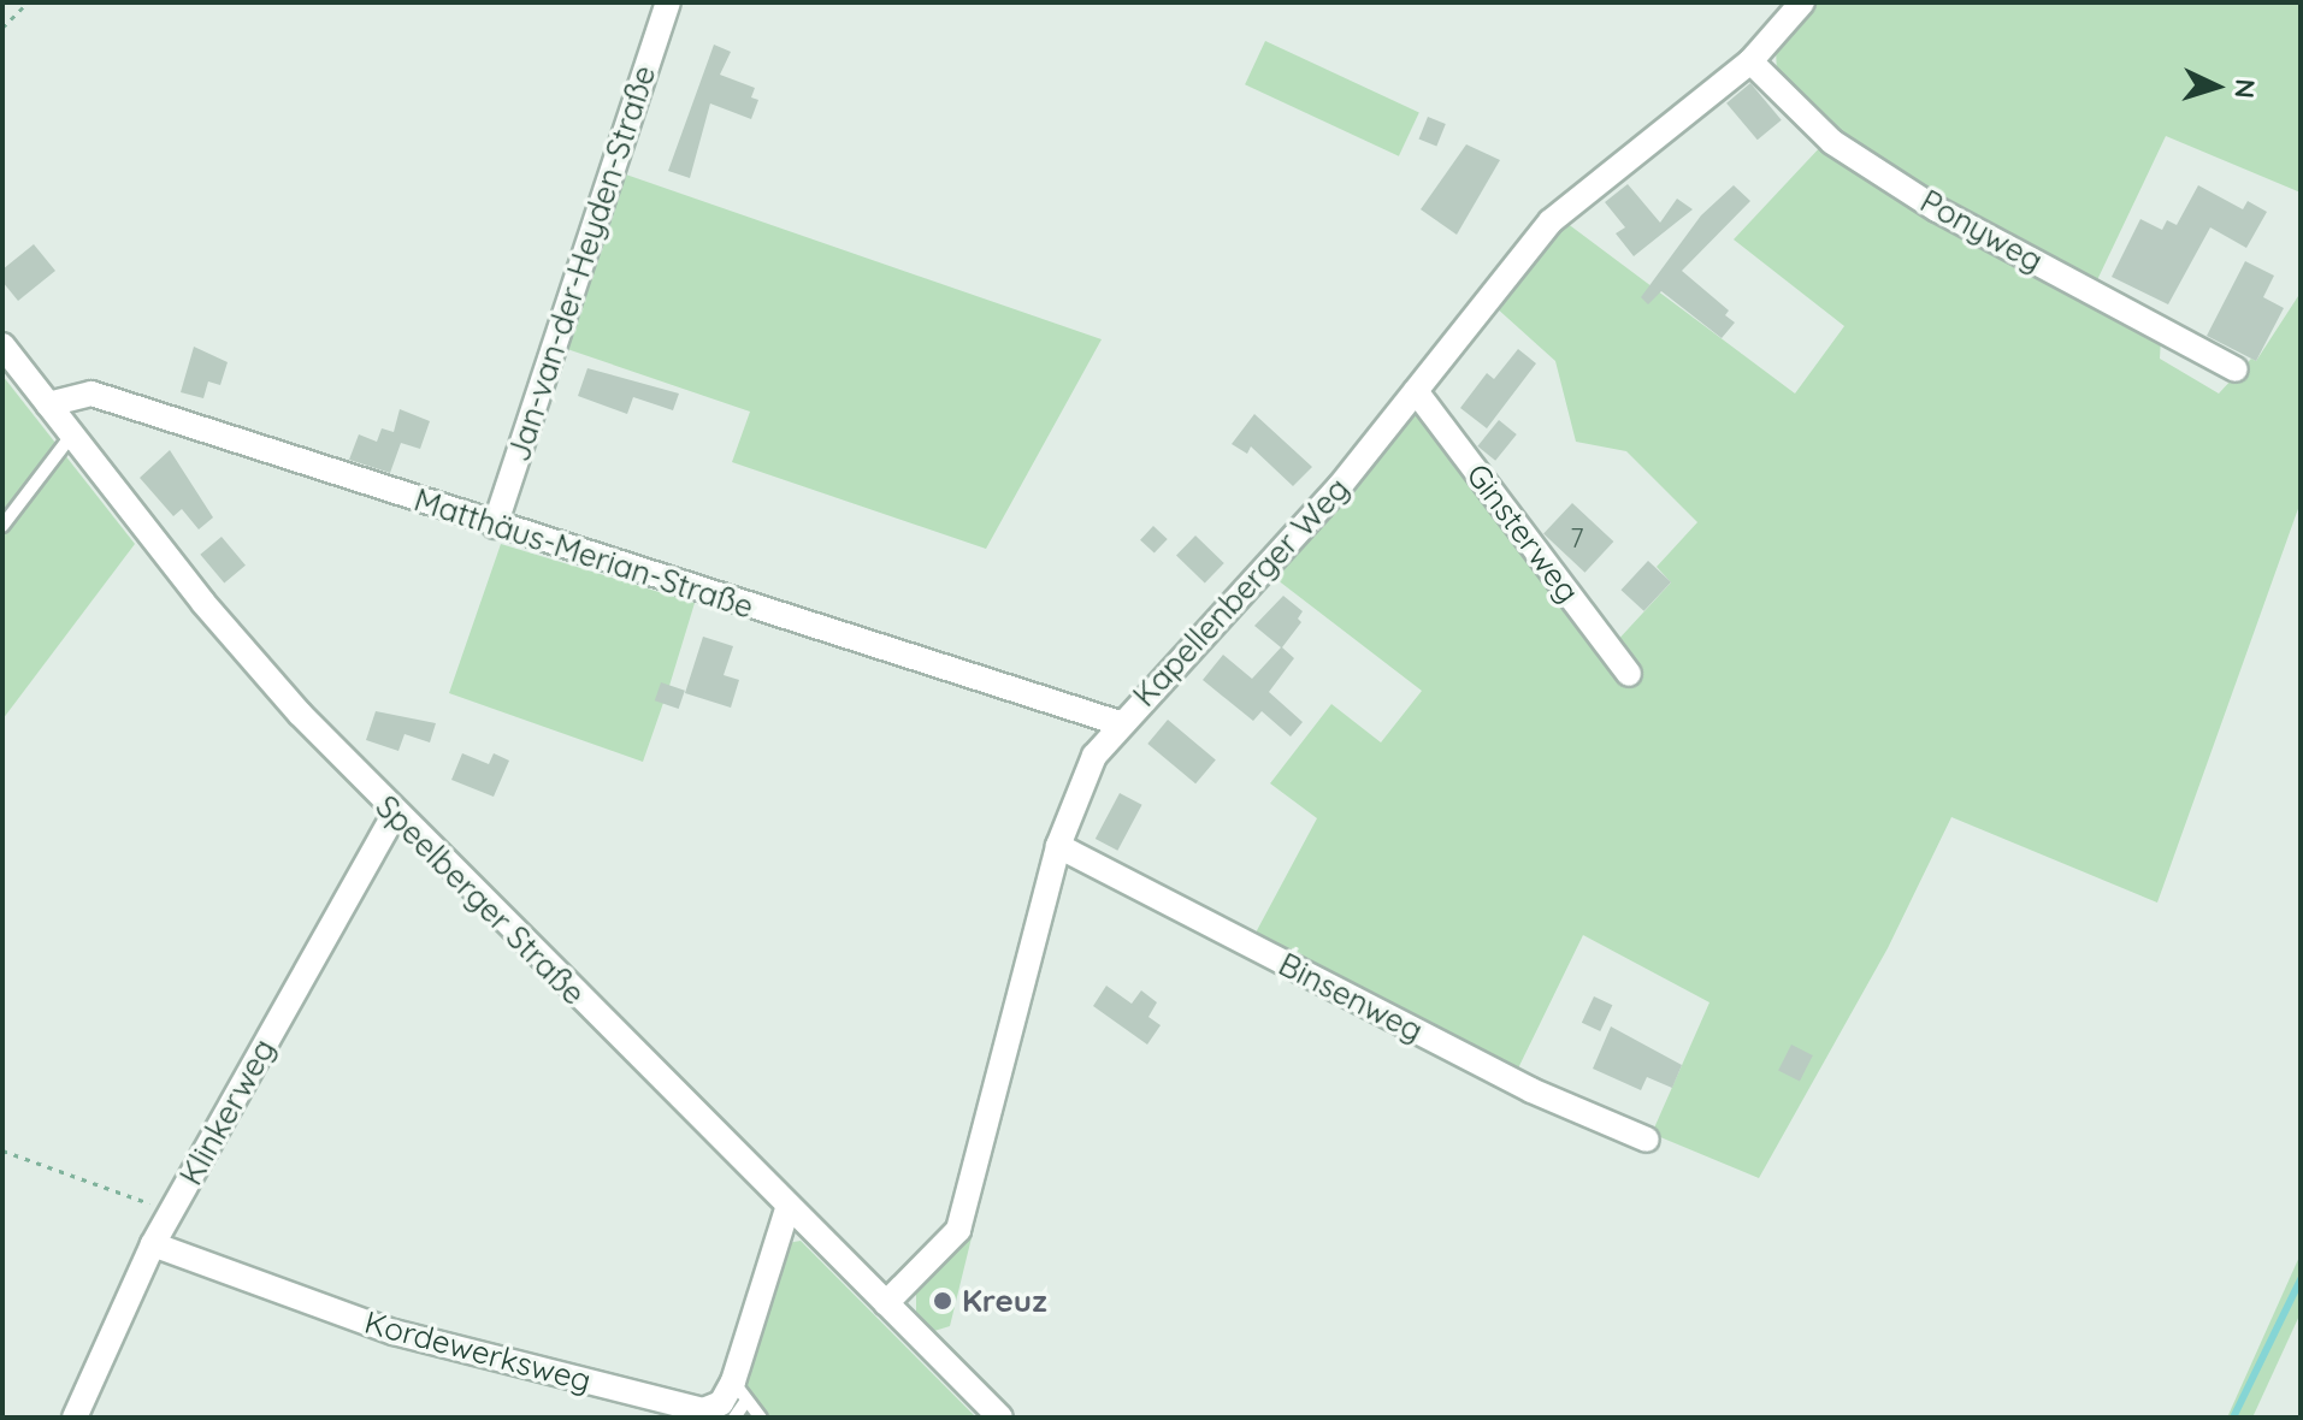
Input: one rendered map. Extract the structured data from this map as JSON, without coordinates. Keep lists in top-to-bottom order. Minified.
{"streets":{"street":["Ponyweg","Jan-van-der-Heyden-Straße","Ginsterweg","Matthäus-Merian-Straße","Kapellenberger Weg","Speelberger Straße","Binsenweg","Klinkerweg","Kordewerksweg"]},"crossings":[["Ponyweg","Kapellenberger Weg"],["Jan-van-der-Heyden-Straße","Matthäus-Merian-Straße"],["Ginsterweg","Kapellenberger Weg"],["Matthäus-Merian-Straße","Kapellenberger Weg"],["Matthäus-Merian-Straße","Speelberger Straße"],["Kapellenberger Weg","Speelberger Straße"],["Kapellenberger Weg","Binsenweg"],["Speelberger Straße","Klinkerweg"],["Klinkerweg","Kordewerksweg"]],"places":["Kreuz"],"house_numbers":["7"],"north":"right"}
